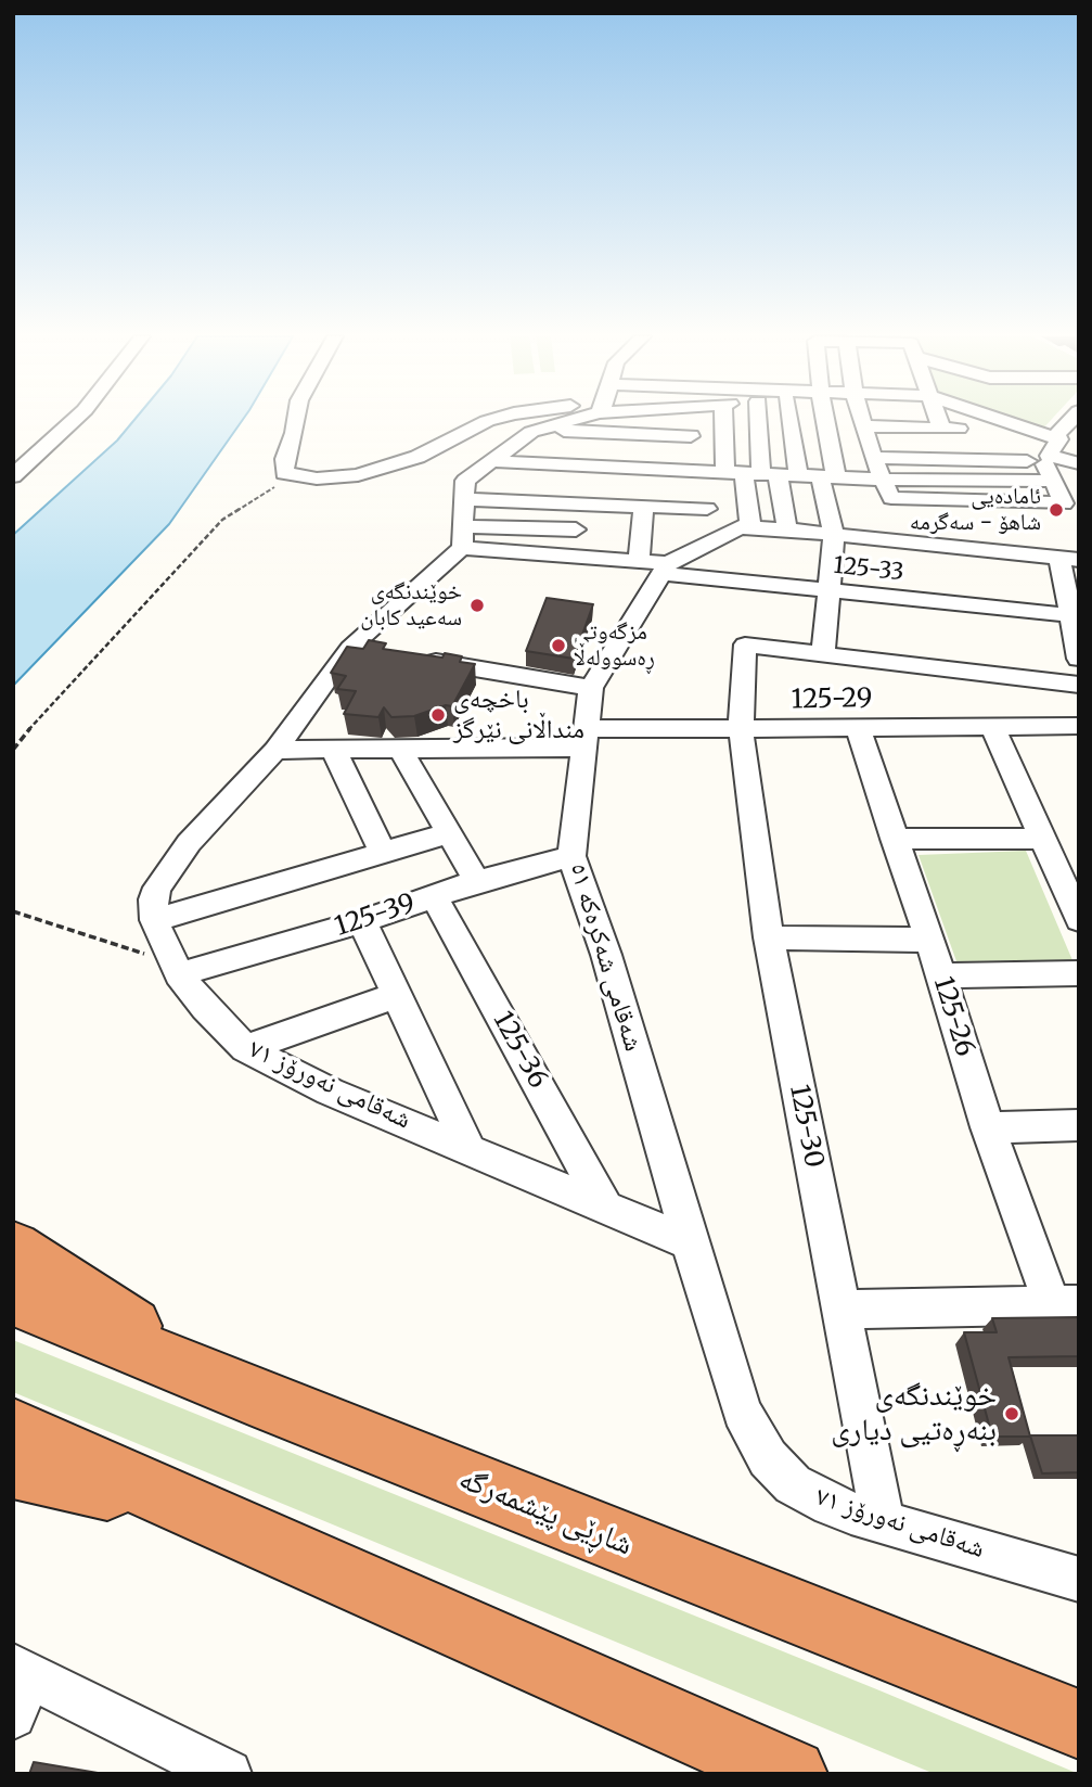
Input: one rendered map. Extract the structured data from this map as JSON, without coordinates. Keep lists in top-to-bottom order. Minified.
{"streets":{"highway":["شاڕێی پێشمەرگە"],"street":["125-33","125-29","125-39","شەقامی شەکرەکە ٥١","125-26","125-36","شەقامی نەورۆز ٧١","125-30"]},"crossings":[["125-33","شەقامی شەکرەکە ٥١"],["125-29","شەقامی شەکرەکە ٥١"],["125-29","125-26"],["125-29","125-30"],["125-39","شەقامی شەکرەکە ٥١"],["125-39","125-36"],["125-39","شەقامی نەورۆز ٧١"],["شەقامی شەکرەکە ٥١","شەقامی نەورۆز ٧١"],["125-36","شەقامی نەورۆز ٧١"],["شەقامی نەورۆز ٧١","125-30"]],"places":["ئامادەیی شاهۆ - سەگرمە","خوێندنگەی سەعید کابان","مزگەوتی ڕەسوولەڵا","باخچەی منداڵانی نێرگز","خوێندنگەی بنەڕەتیی دیاری"]}
